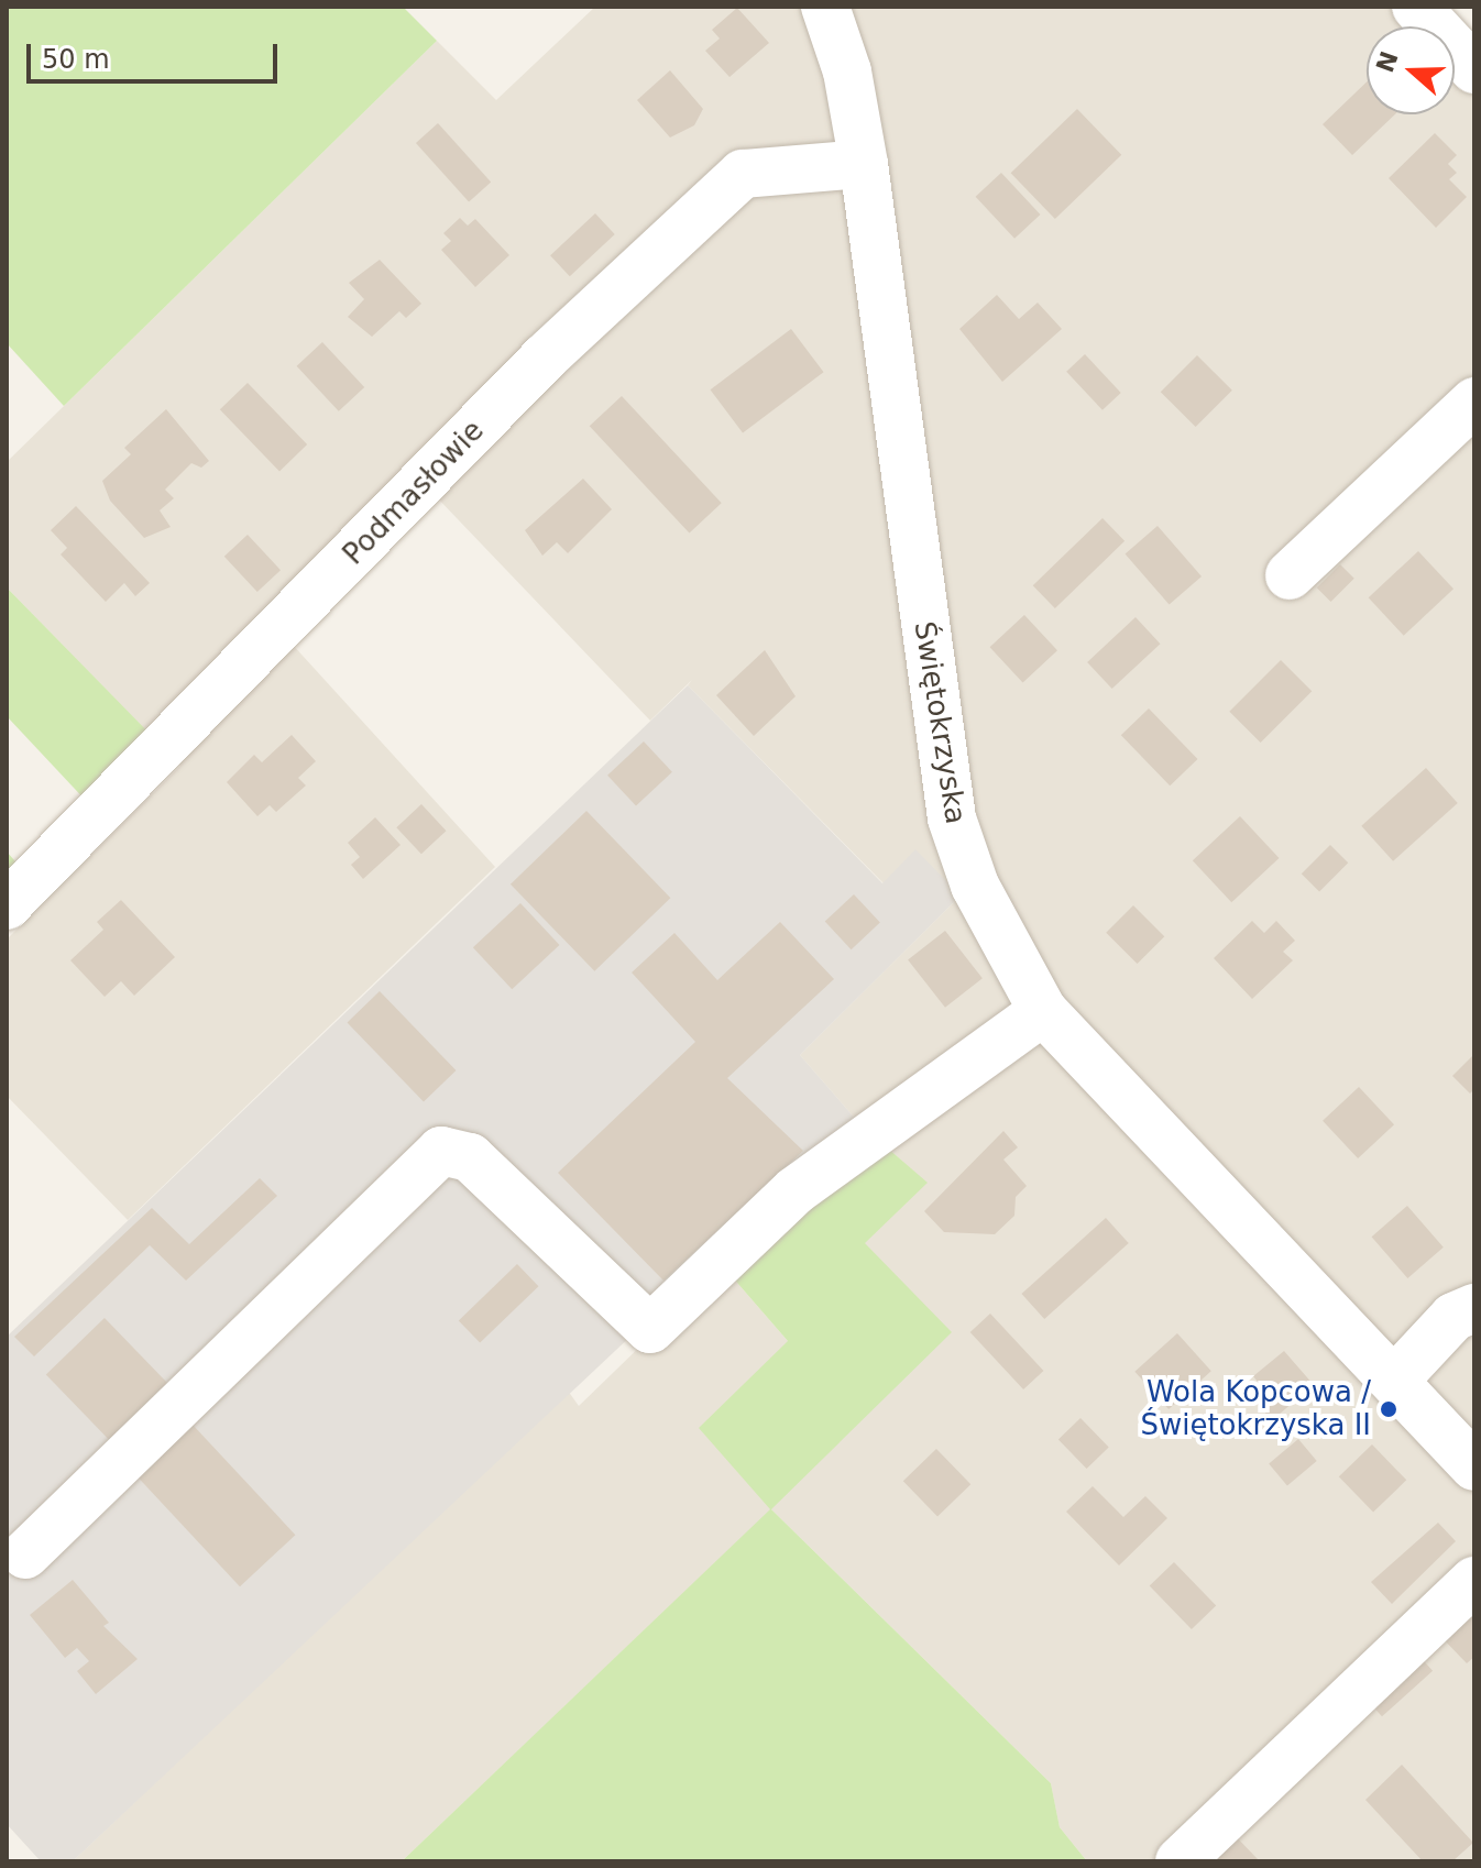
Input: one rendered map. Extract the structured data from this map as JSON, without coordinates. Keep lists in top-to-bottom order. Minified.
{"streets":{"street":["Podmasłowie","Świętokrzyska"]},"crossings":[["Podmasłowie","Świętokrzyska"]],"places":["Wola Kopcowa / Świętokrzyska II"],"scale_bar":"50 m","north":"left"}
